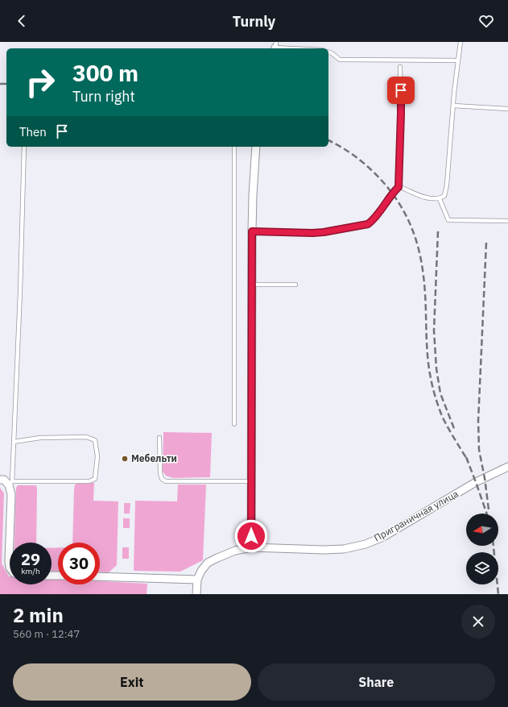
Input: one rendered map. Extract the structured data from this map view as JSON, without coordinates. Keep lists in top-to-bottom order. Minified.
{"streets":{"street":["Приграничная улица"]},"places":["Мебельти"],"north":"left","page":{"header":"Turnly","turn":["300 m","Turn right"],"then":"Then","speed":"29 km/h","limit":"30","heading":["2 min","560 m · 12:47"],"buttons":["Exit","Share"]}}
